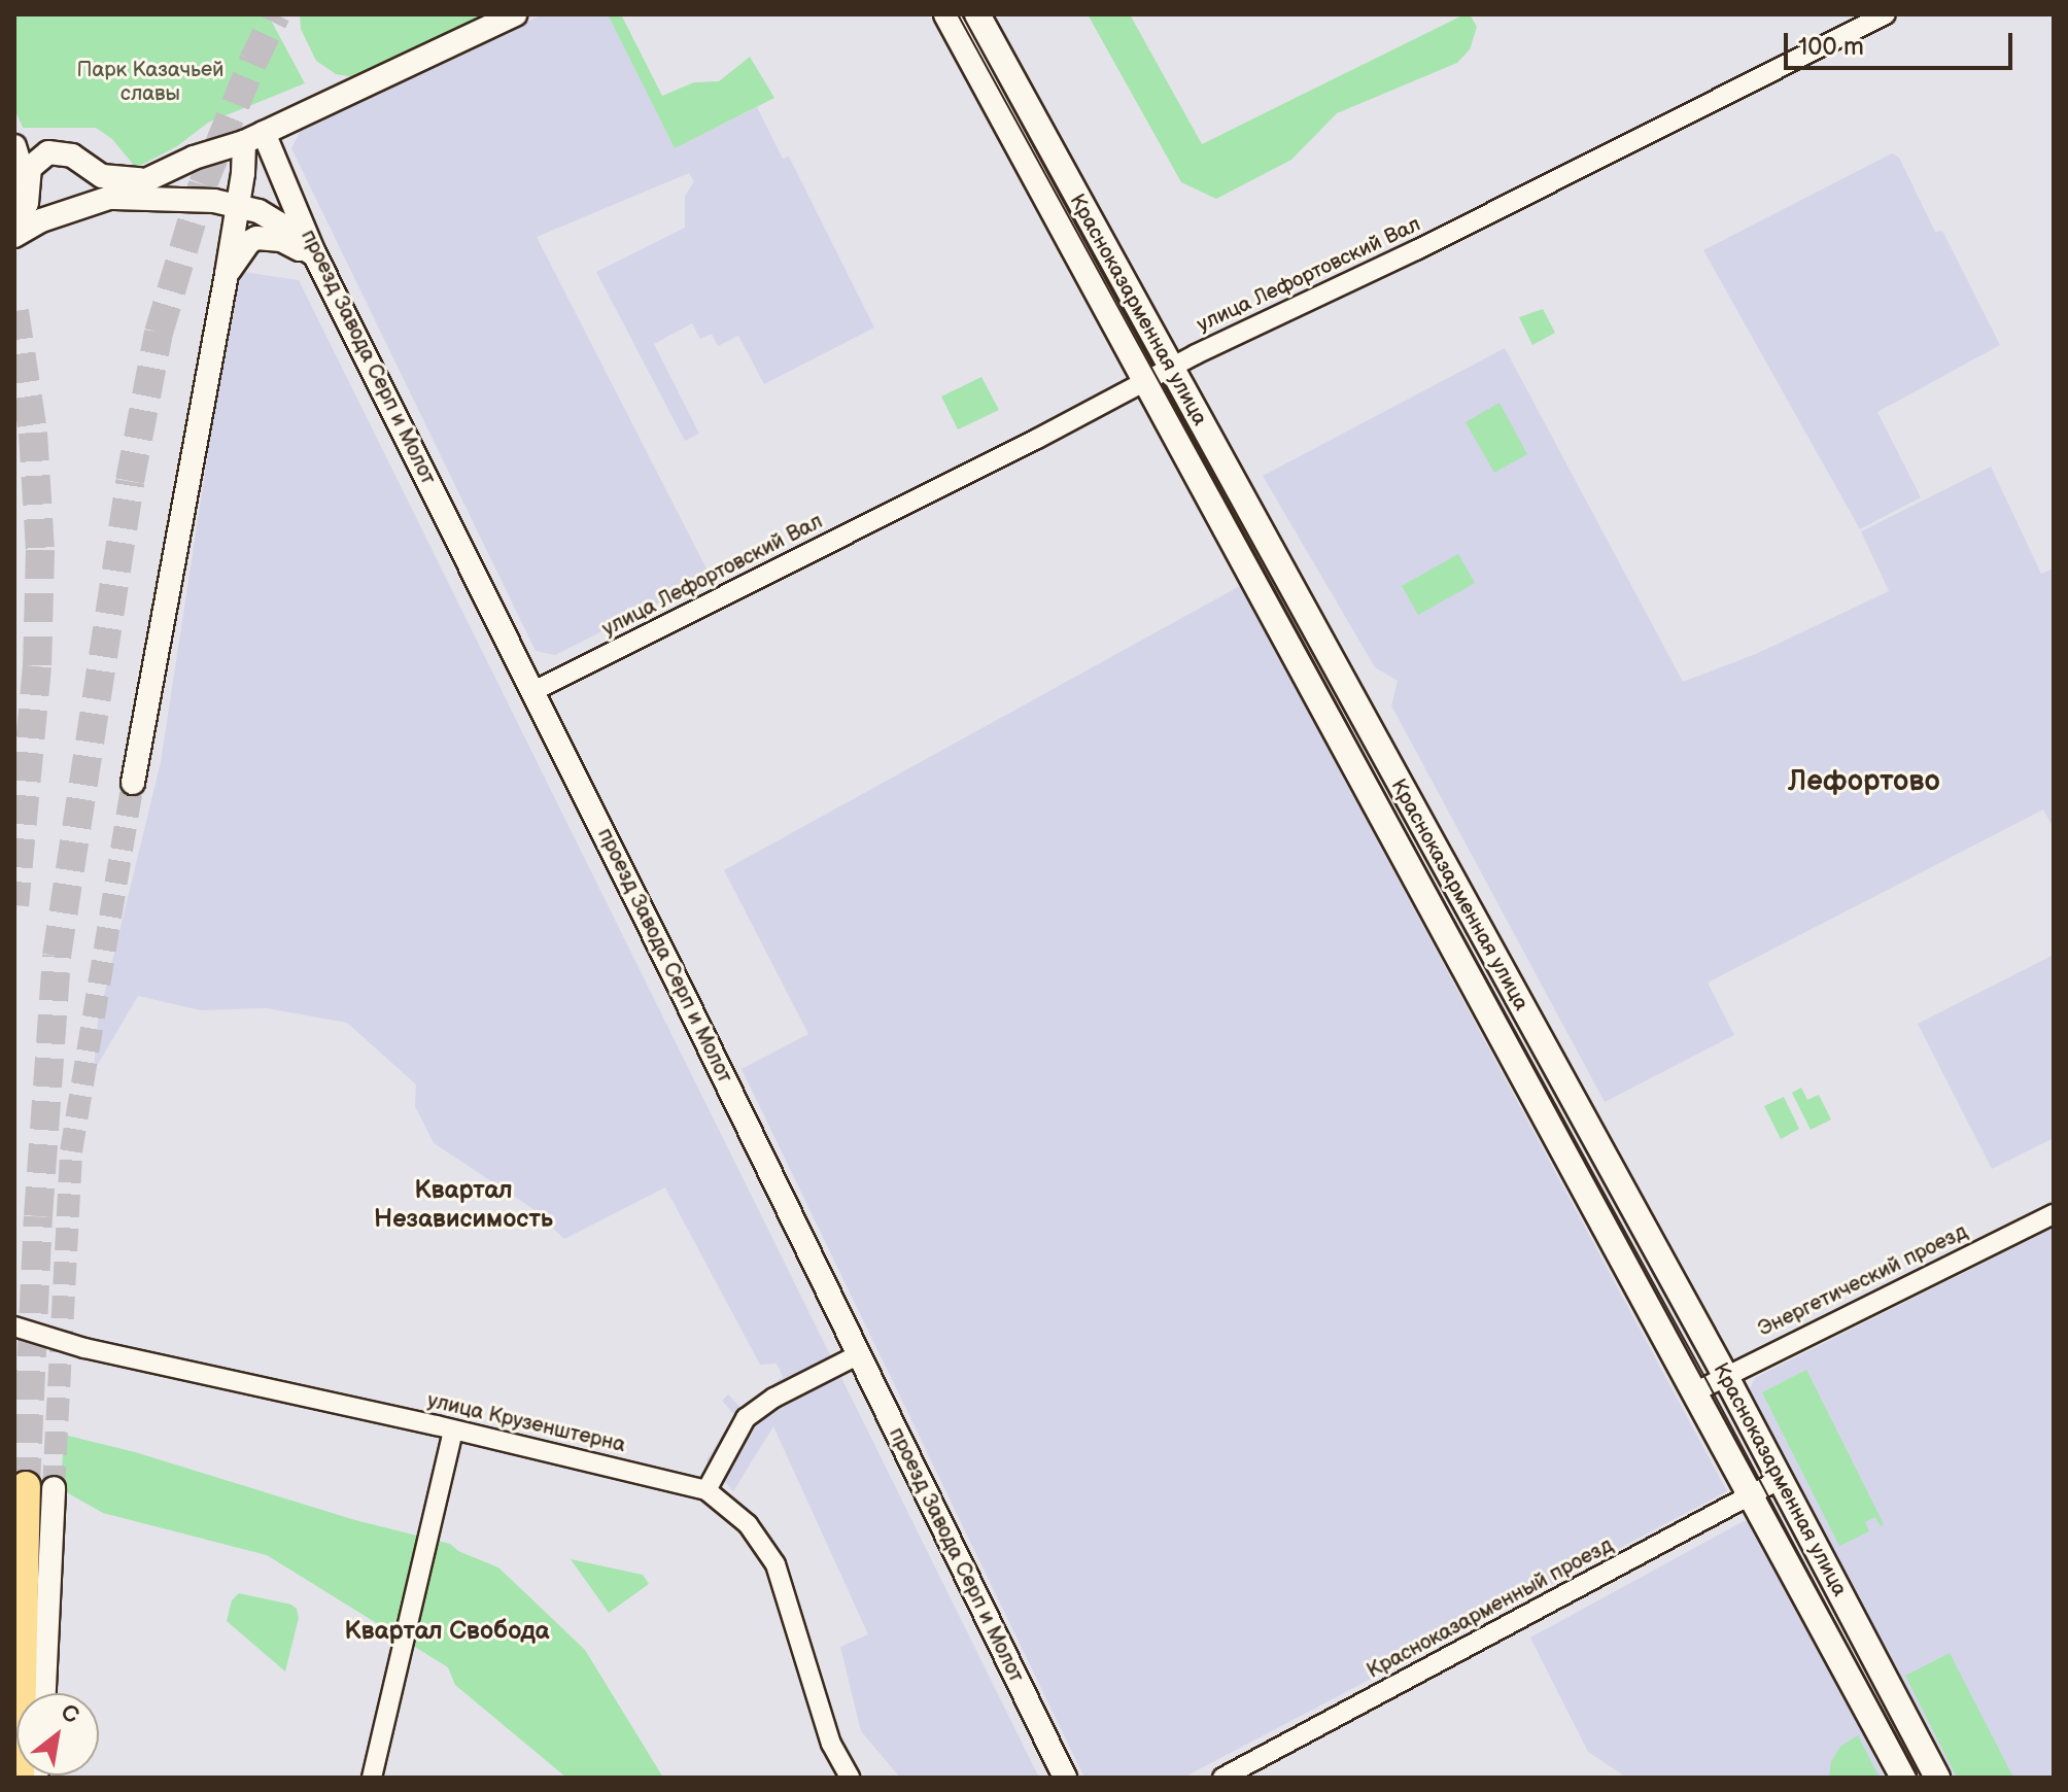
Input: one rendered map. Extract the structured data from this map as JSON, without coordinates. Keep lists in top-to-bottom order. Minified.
{"streets":{"main road":["Красноказарменная улица"],"street":["улица Лефортовский Вал","проезд Завода Серп и Молот","Энергетический проезд","улица Крузенштерна","Красноказарменный проезд"]},"crossings":[["улица Лефортовский Вал","Красноказарменная улица"],["улица Лефортовский Вал","проезд Завода Серп и Молот"],["Красноказарменная улица","Энергетический проезд"],["Красноказарменная улица","Красноказарменный проезд"]],"districts":["Лефортово","Квартал Независимость","Квартал Свобода"],"parks":["Парк Казачьей славы"],"scale_bar":"100 m","north":"top right"}
